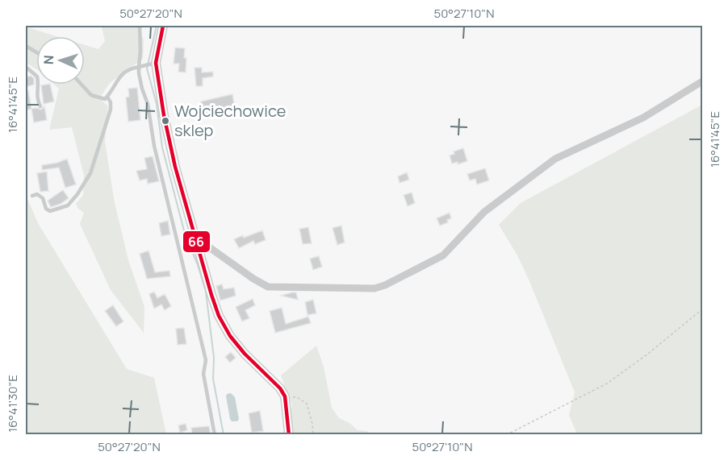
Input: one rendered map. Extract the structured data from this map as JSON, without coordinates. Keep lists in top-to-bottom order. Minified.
{"places":["Wojciechowice sklep"],"lines":["transit line 66"],"north":"left","coordinates":["50°27'20\"N","50°27'10\"N","16°41'45\"E","16°41'30\"E"]}
